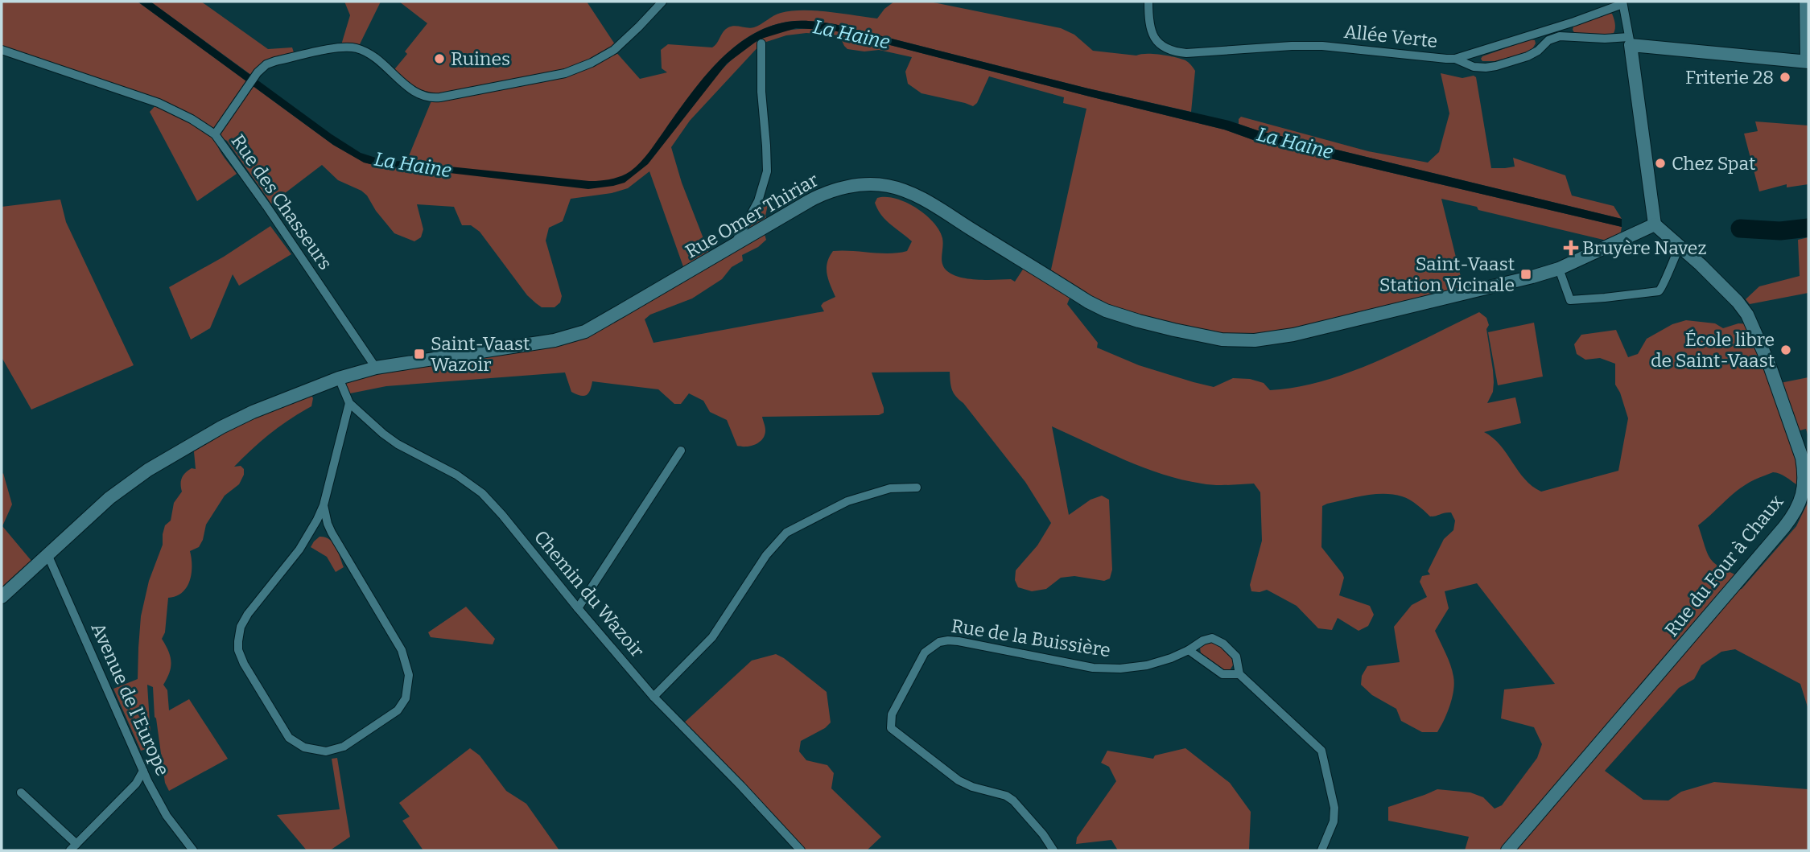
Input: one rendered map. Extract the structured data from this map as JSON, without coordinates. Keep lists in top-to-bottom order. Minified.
{"streets":{"street":["Allée Verte","Rue des Chasseurs","Rue Omer Thiriar","Rue du Four à Chaux","Chemin du Wazoir","Rue de la Buissière","Avenue de l'Europe"]},"crossings":[["Rue des Chasseurs","Rue Omer Thiriar"],["Rue Omer Thiriar","Rue du Four à Chaux"],["Rue Omer Thiriar","Chemin du Wazoir"],["Rue Omer Thiriar","Avenue de l'Europe"]],"water":["La Haine"],"places":{"other":["Ruines","Friterie 28","Chez Spat","École libre de Saint-Vaast"],"health":["Bruyère Navez"],"transit":["Saint-Vaast Station Vicinale","Saint-Vaast Wazoir"]}}
